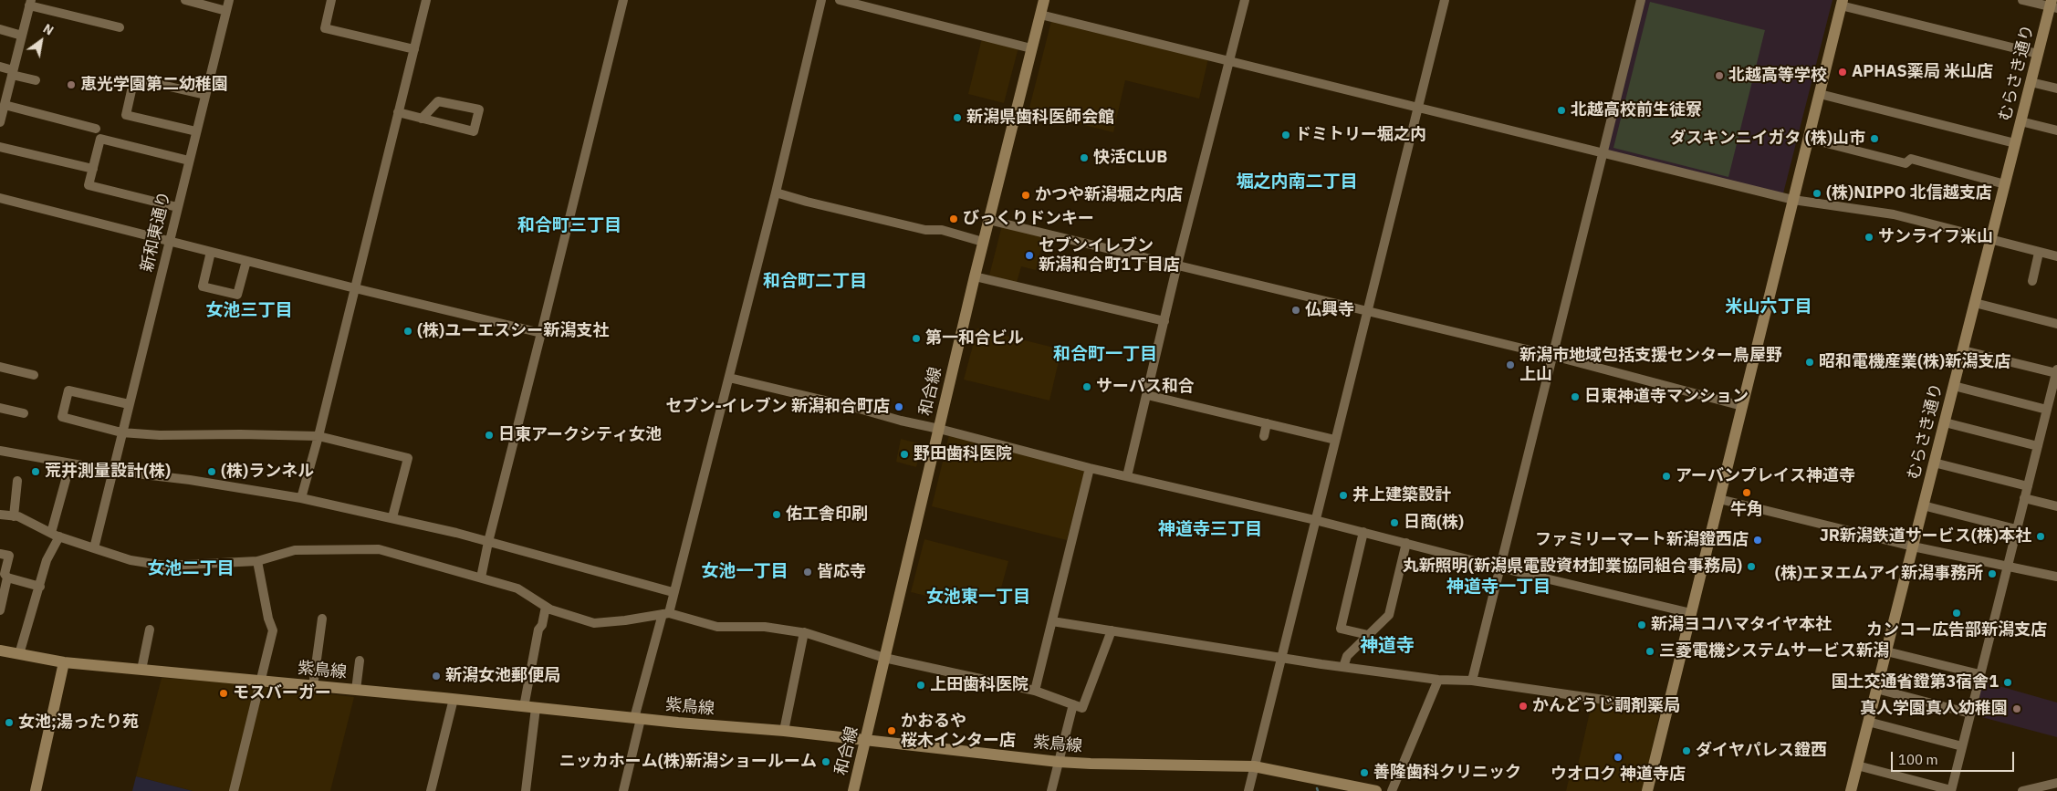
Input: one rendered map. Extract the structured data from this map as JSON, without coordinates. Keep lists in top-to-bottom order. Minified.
{"streets":{"street":["むらさき通り","新和東通り","和合線","紫鳥線"]},"crossings":[["和合線","紫鳥線"]],"districts":["堀之内南二丁目","和合町三丁目","和合町二丁目","米山六丁目","女池三丁目","和合町一丁目","神道寺三丁目","女池二丁目","女池一丁目","神道寺一丁目","女池東一丁目","神道寺"],"places":["APHAS薬局 米山店","北越高等学校","恵光学園第二幼稚園","北越高校前生徒寮","新潟県歯科医師会館","ドミトリー堀之内","ダスキンニイガタ (株)山市","快活CLUB","(株)NIPPO 北信越支店","かつや新潟堀之内店","びっくりドンキー","サンライフ米山","セブンイレブン 新潟和合町1丁目店","仏興寺","(株)ユーエスシー新潟支社","第一和合ビル","昭和電機産業(株)新潟支店","新潟市地域包括支援センター鳥屋野 上山","サーパス和合","日東神道寺マンション","セブン-イレブン 新潟和合町店","日東アークシティ女池","野田歯科医院","荒井測量設計(株)","(株)ランネル","アーバンプレイス神道寺","牛角","井上建築設計","佑工舎印刷","日商(株)","JR新潟鉄道サービス(株)本社","ファミリーマート新潟鐙西店","丸新照明(新潟県電設資材卸業協同組合事務局)","皆応寺","(株)エヌエムアイ新潟事務所","カンコー広告部新潟支店","新潟ヨコハマタイヤ本社","三菱電機システムサービス新潟","新潟女池郵便局","国土交通省鐙第3宿舎1","上田歯科医院","モスバーガー","かんどうじ調剤薬局","真人学園真人幼稚園","女池;湯ったり苑","かおるや 桜木インター店","ダイヤパレス鐙西","ウオロク 神道寺店","ニッカホーム(株)新潟ショールーム","善隆歯科クリニック"],"scale_bar":"100 m","north":"top right"}
